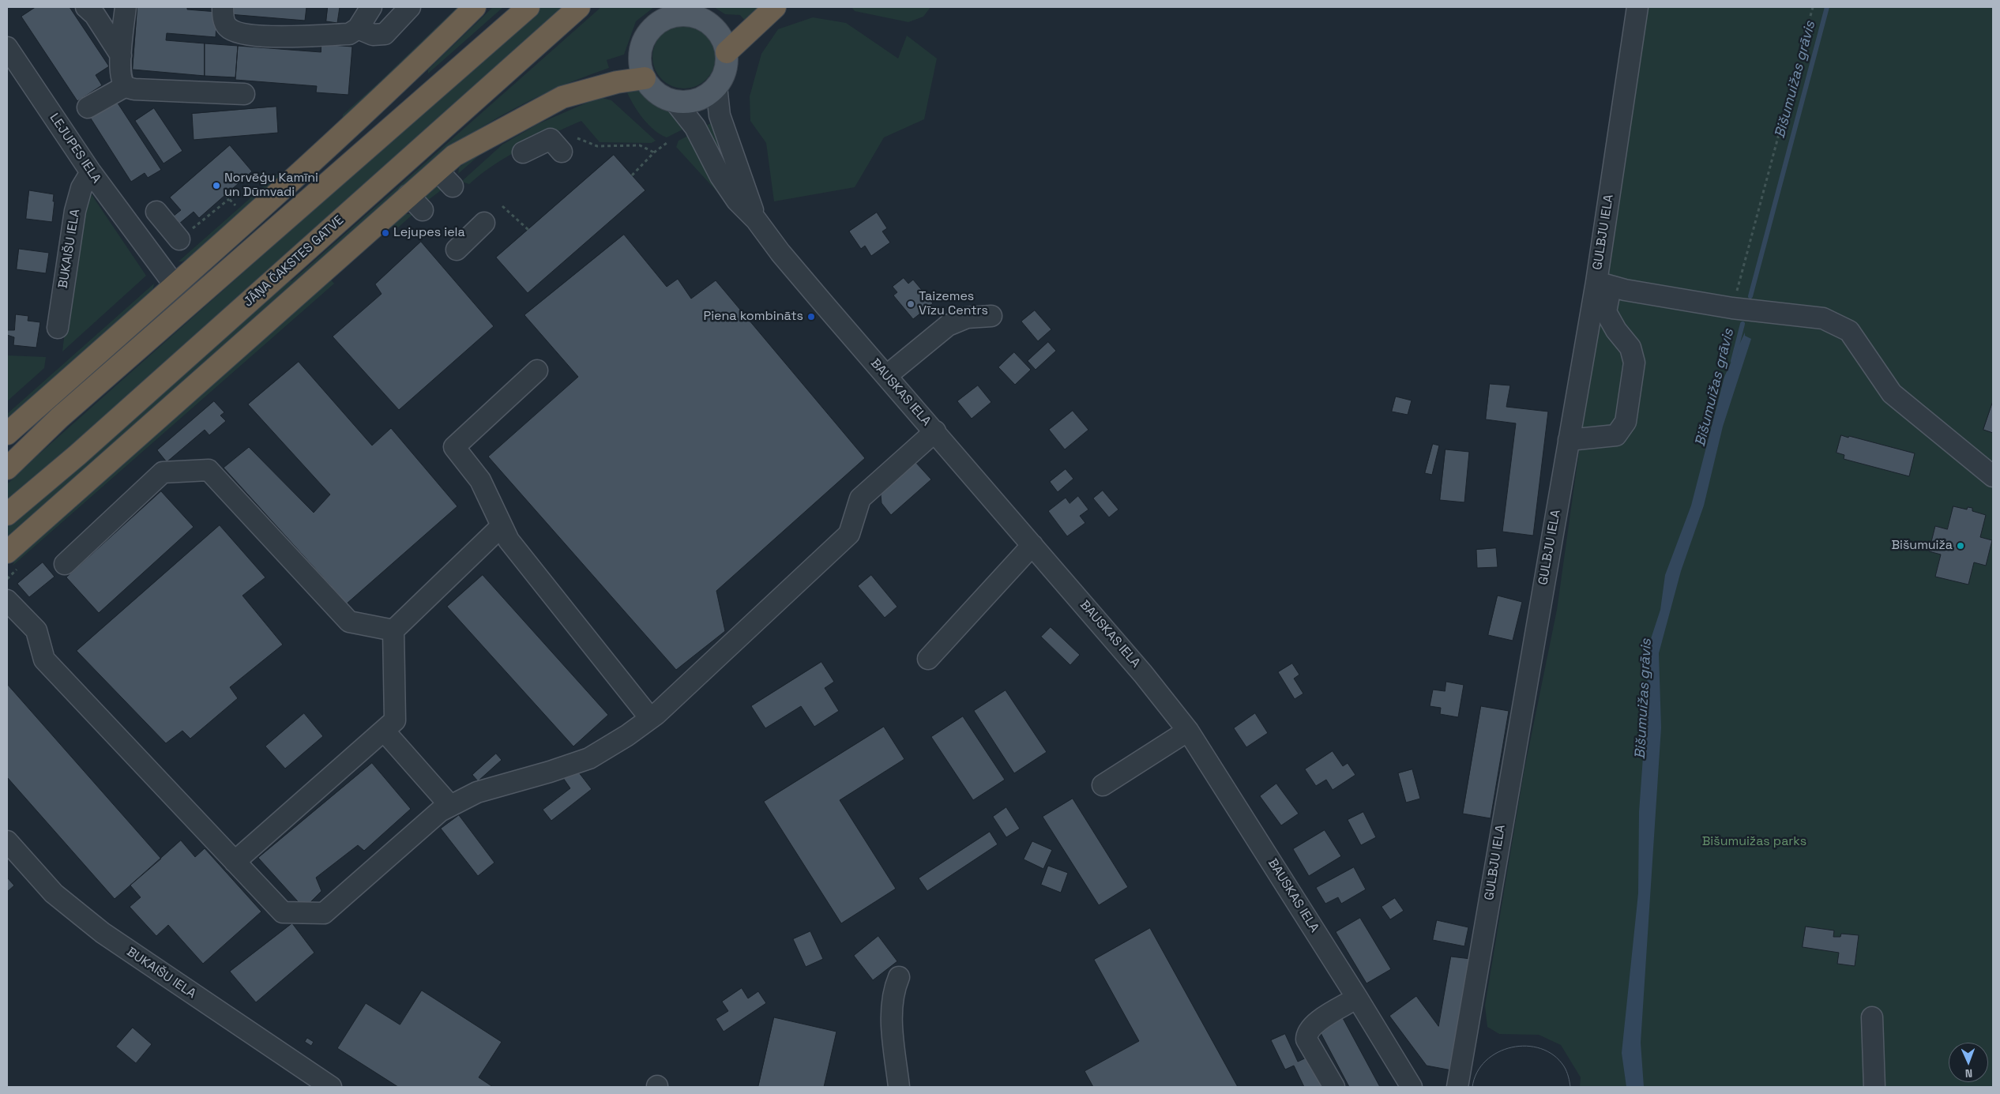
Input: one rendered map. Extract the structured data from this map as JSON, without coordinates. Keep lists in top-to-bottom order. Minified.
{"streets":{"highway":["JĀŅA ČAKSTES GATVE"],"street":["LEJUPES IELA","GULBJU IELA","BUKAIŠU IELA","BAUSKAS IELA"]},"crossings":[["LEJUPES IELA","BUKAIŠU IELA"]],"water":["Bišumuižas grāvis"],"parks":["Bišumuižas parks"],"places":["Norvēģu Kamīni un Dūmvadi","Lejupes iela","Taizemes Vīzu Centrs","Piena kombināts","Bišumuiža"],"north":"bottom"}
